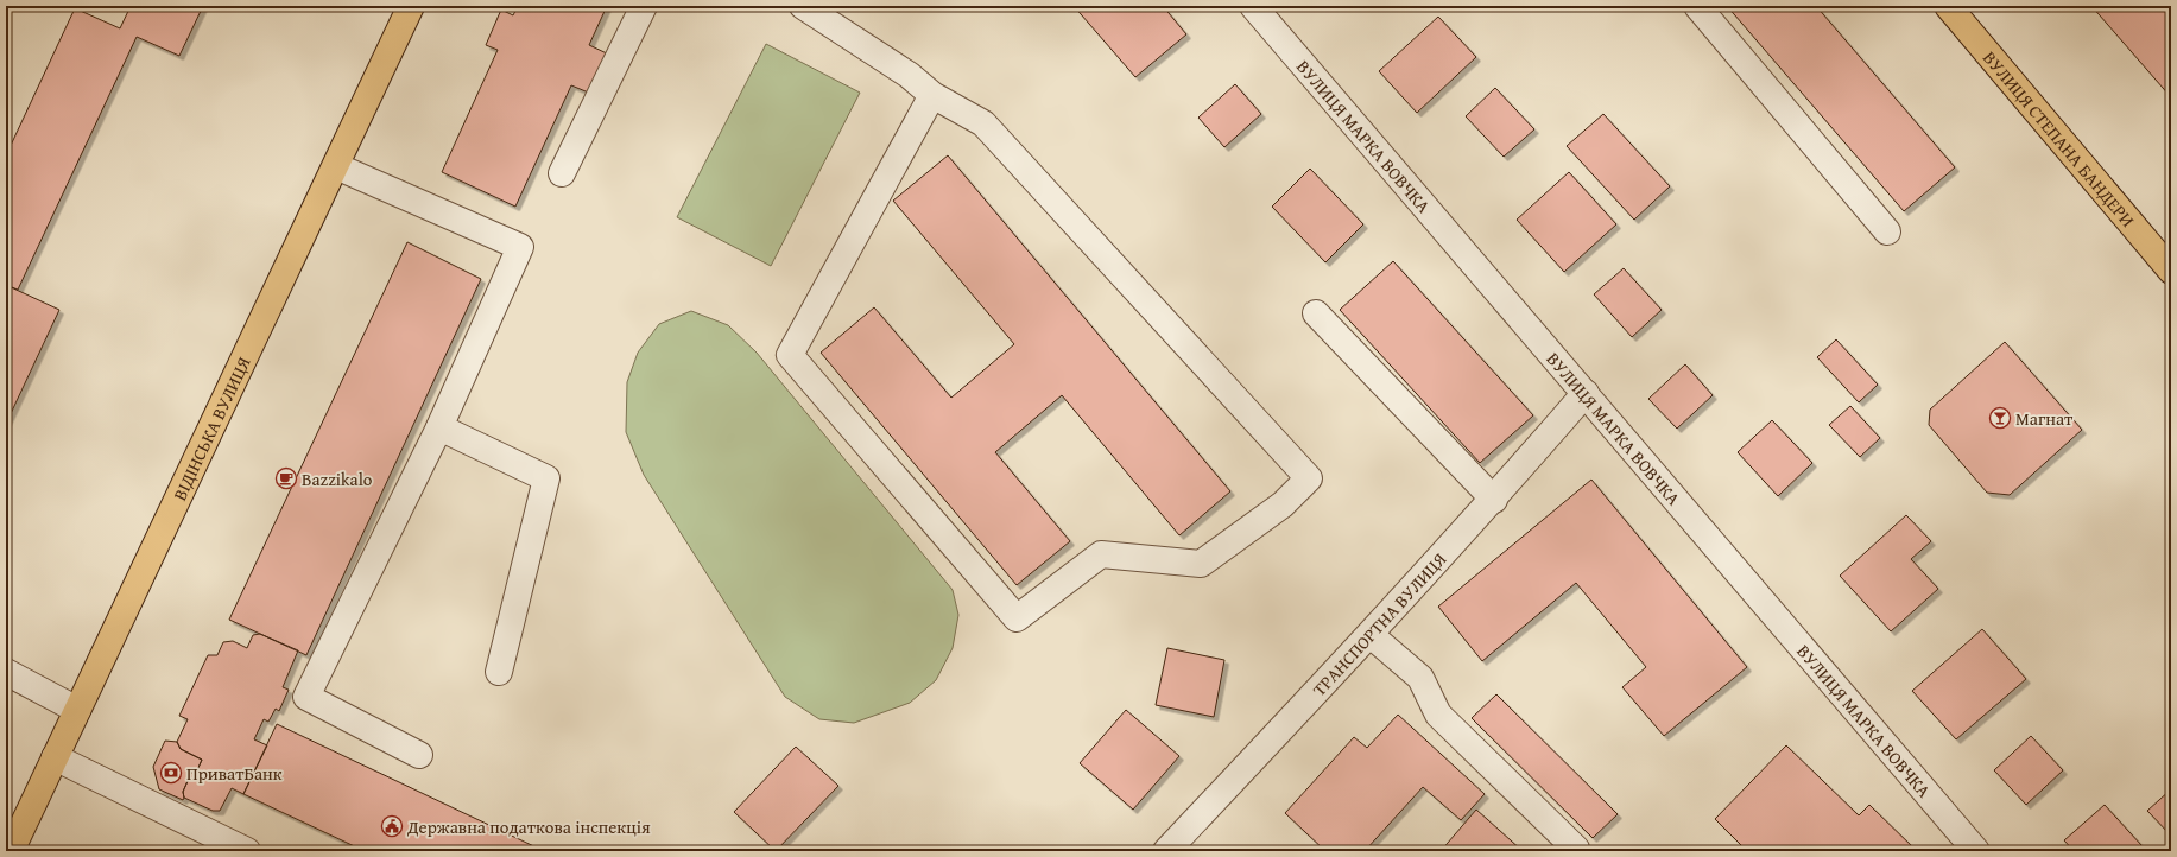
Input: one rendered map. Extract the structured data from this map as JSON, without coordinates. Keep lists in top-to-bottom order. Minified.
{"streets":{"main road":["ВУЛИЦЯ СТЕПАНА БАНДЕРИ","ВІДІНСЬКА ВУЛИЦЯ"],"street":["ВУЛИЦЯ МАРКА ВОВЧКА","ТРАНСПОРТНА ВУЛИЦЯ"]},"crossings":[["ВУЛИЦЯ МАРКА ВОВЧКА","ТРАНСПОРТНА ВУЛИЦЯ"]],"places":{"bar":["Магнат"],"cafe":["Bazzikalo"],"bank":["ПриватБанк"],"public building":["Державна податкова інспекція"]}}
